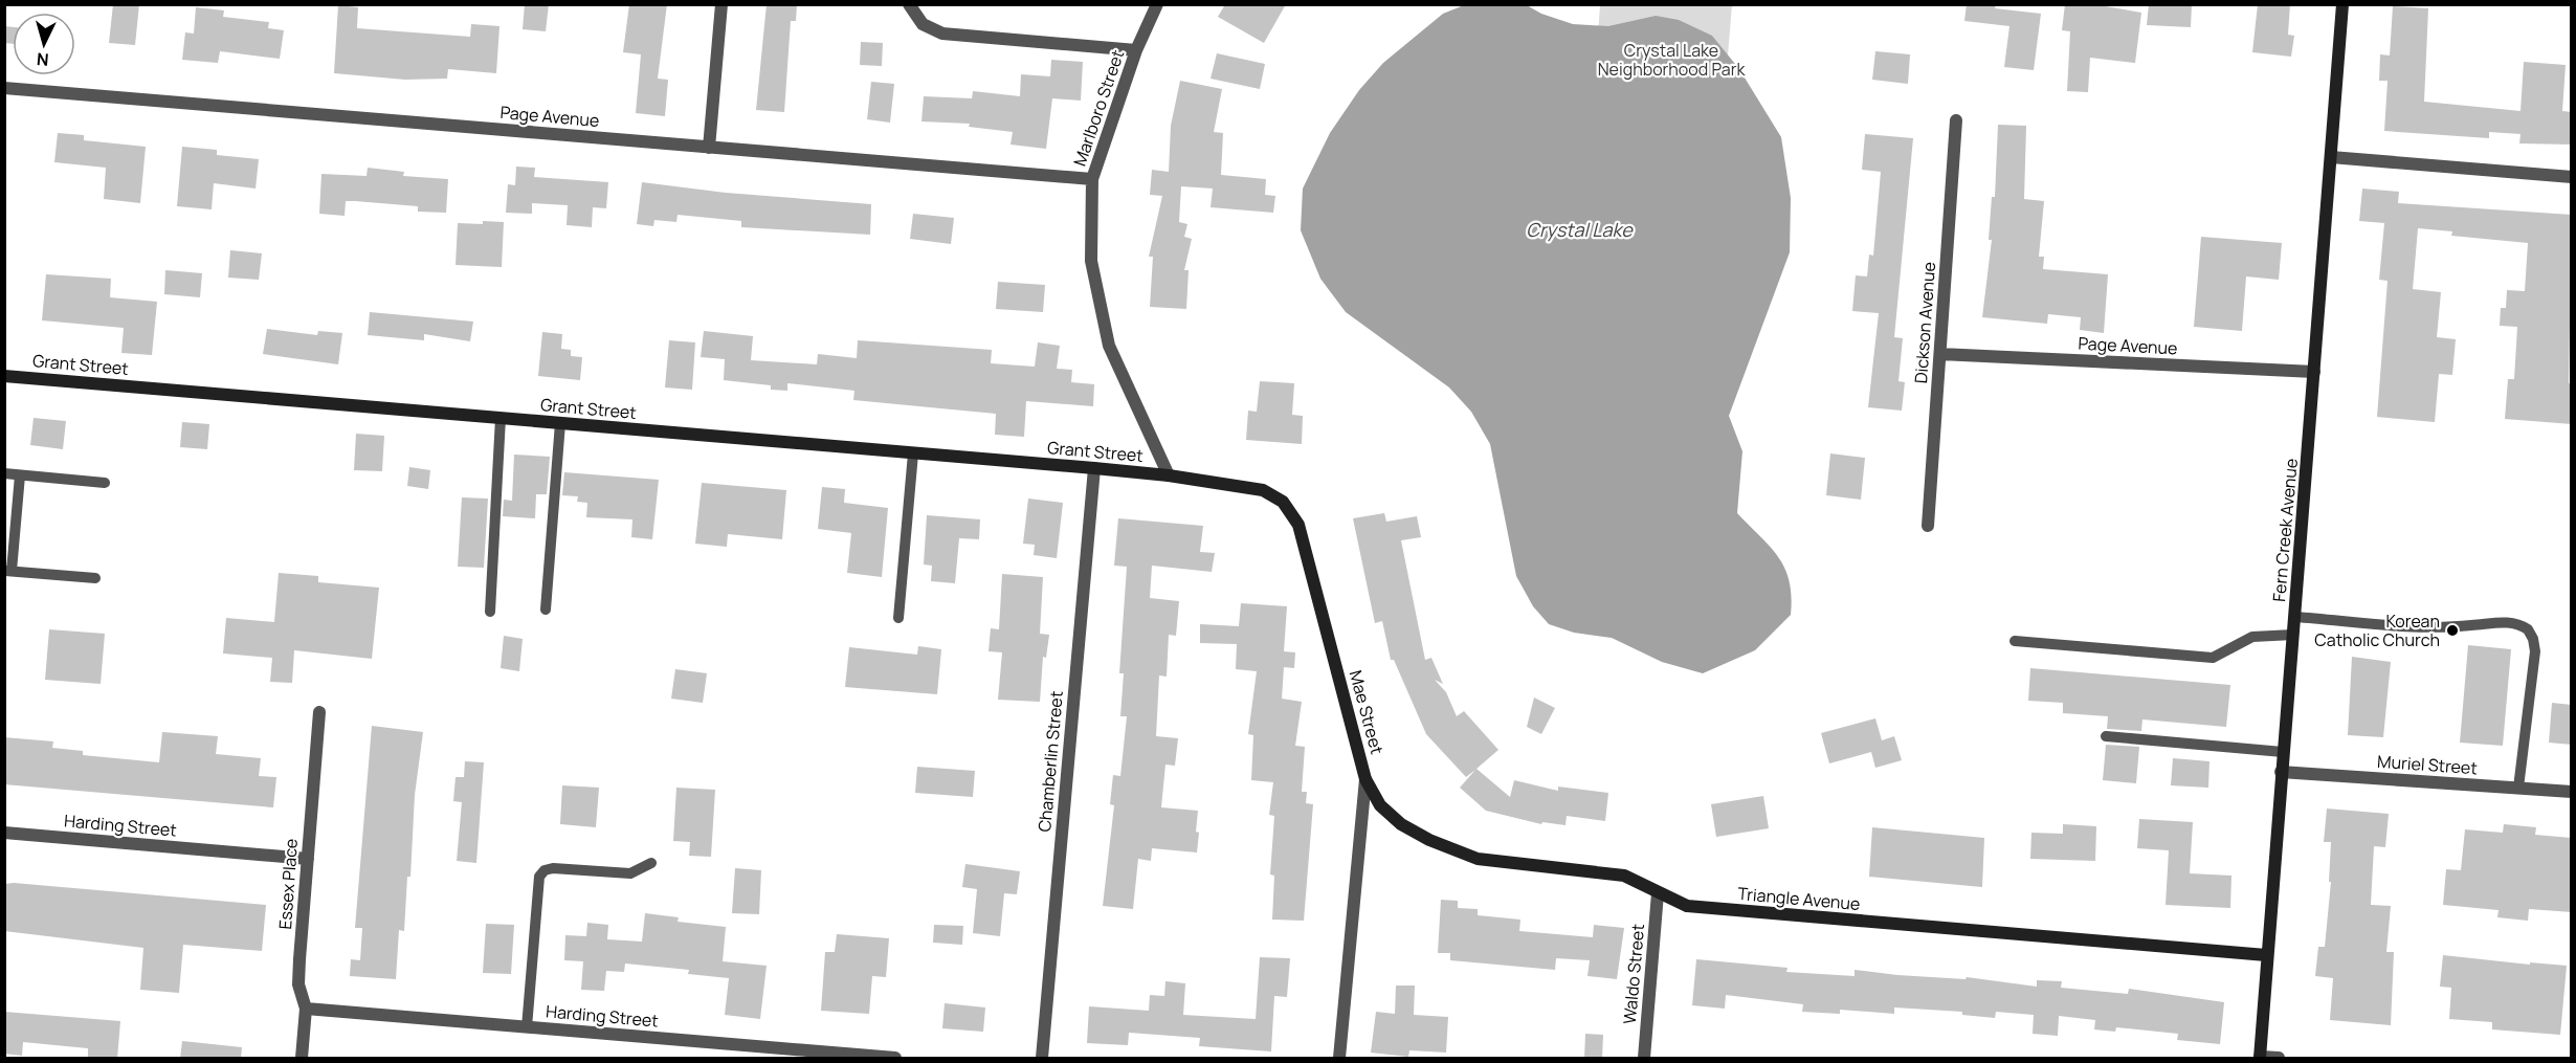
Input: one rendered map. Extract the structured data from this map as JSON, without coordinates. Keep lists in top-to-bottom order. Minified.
{"streets":{"street":["Marlboro Street","Page Avenue","Dickson Avenue","Grant Street","Fern Creek Avenue","Mae Street","Chamberlin Street","Muriel Street","Harding Street","Essex Place","Triangle Avenue","Waldo Street"]},"crossings":[["Marlboro Street","Page Avenue"],["Marlboro Street","Grant Street"],["Marlboro Street","Mae Street"],["Page Avenue","Dickson Avenue"],["Page Avenue","Fern Creek Avenue"],["Grant Street","Mae Street"],["Grant Street","Chamberlin Street"],["Fern Creek Avenue","Muriel Street"],["Fern Creek Avenue","Triangle Avenue"],["Mae Street","Triangle Avenue"],["Harding Street","Essex Place"],["Triangle Avenue","Waldo Street"]],"water":["Crystal Lake"],"parks":["Crystal Lake Neighborhood Park"],"places":["Korean Catholic Church"],"north":"bottom"}
